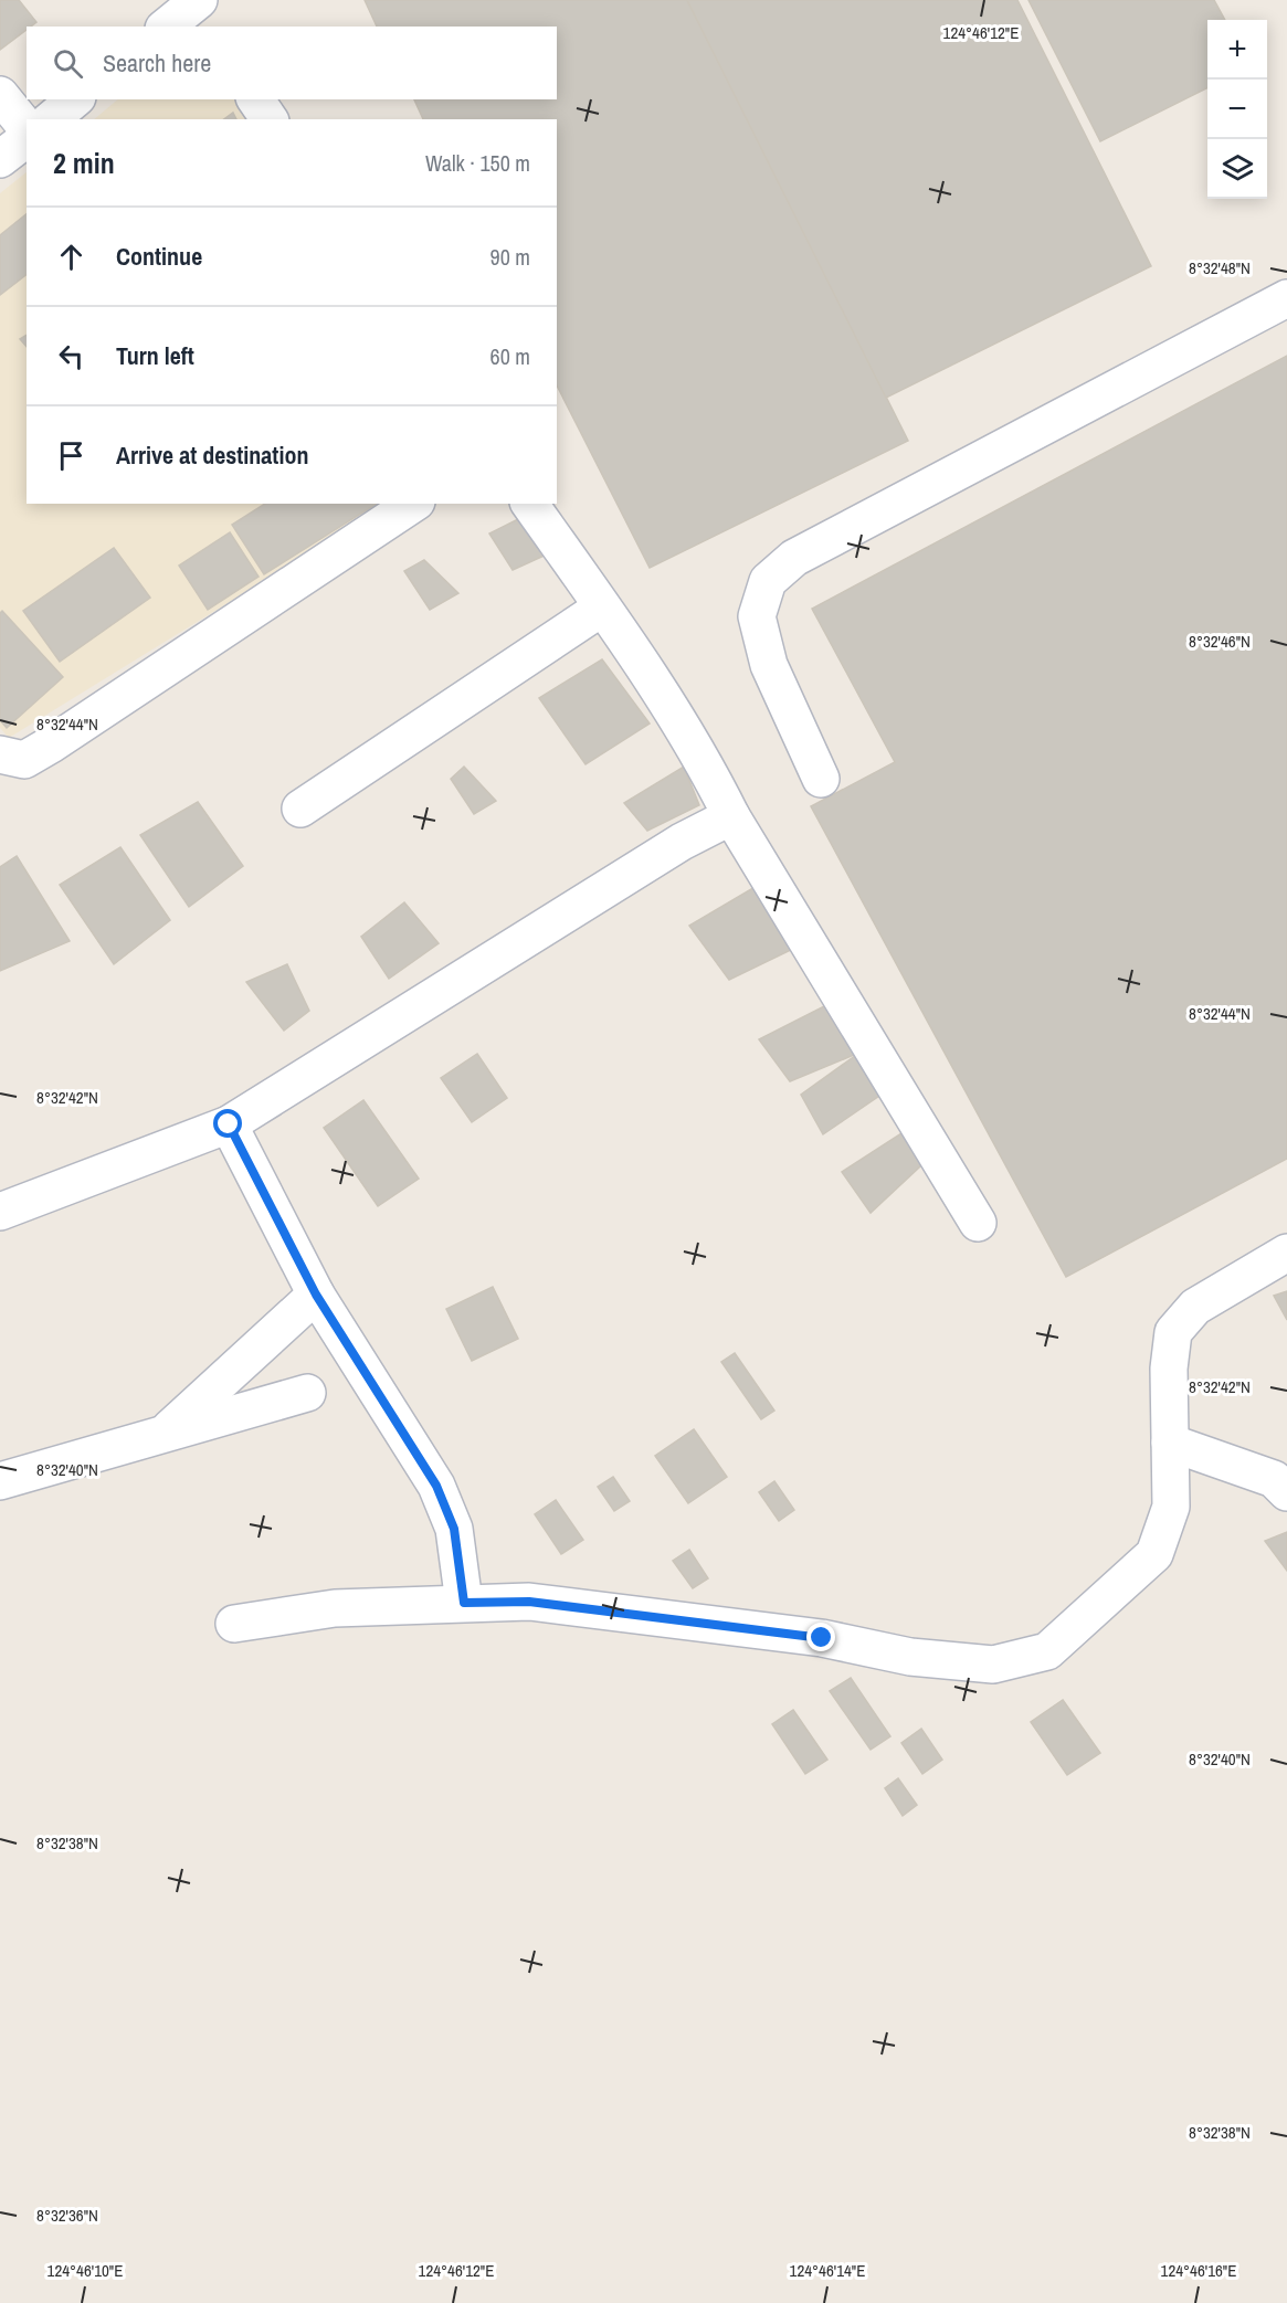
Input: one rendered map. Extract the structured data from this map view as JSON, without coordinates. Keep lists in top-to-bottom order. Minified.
{"page":{"map_buttons":["+","−"],"search":"Search here","heading":["2 min","Walk · 150 m"],"list":[["Continue","90 m"],["Turn left","60 m"],"Arrive at destination"]},"coordinates":["124°46'12\"E","8°32'48\"N","8°32'46\"N","8°32'44\"N","8°32'42\"N","8°32'40\"N","8°32'38\"N","8°32'36\"N","124°46'10\"E","124°46'14\"E","124°46'16\"E"]}
